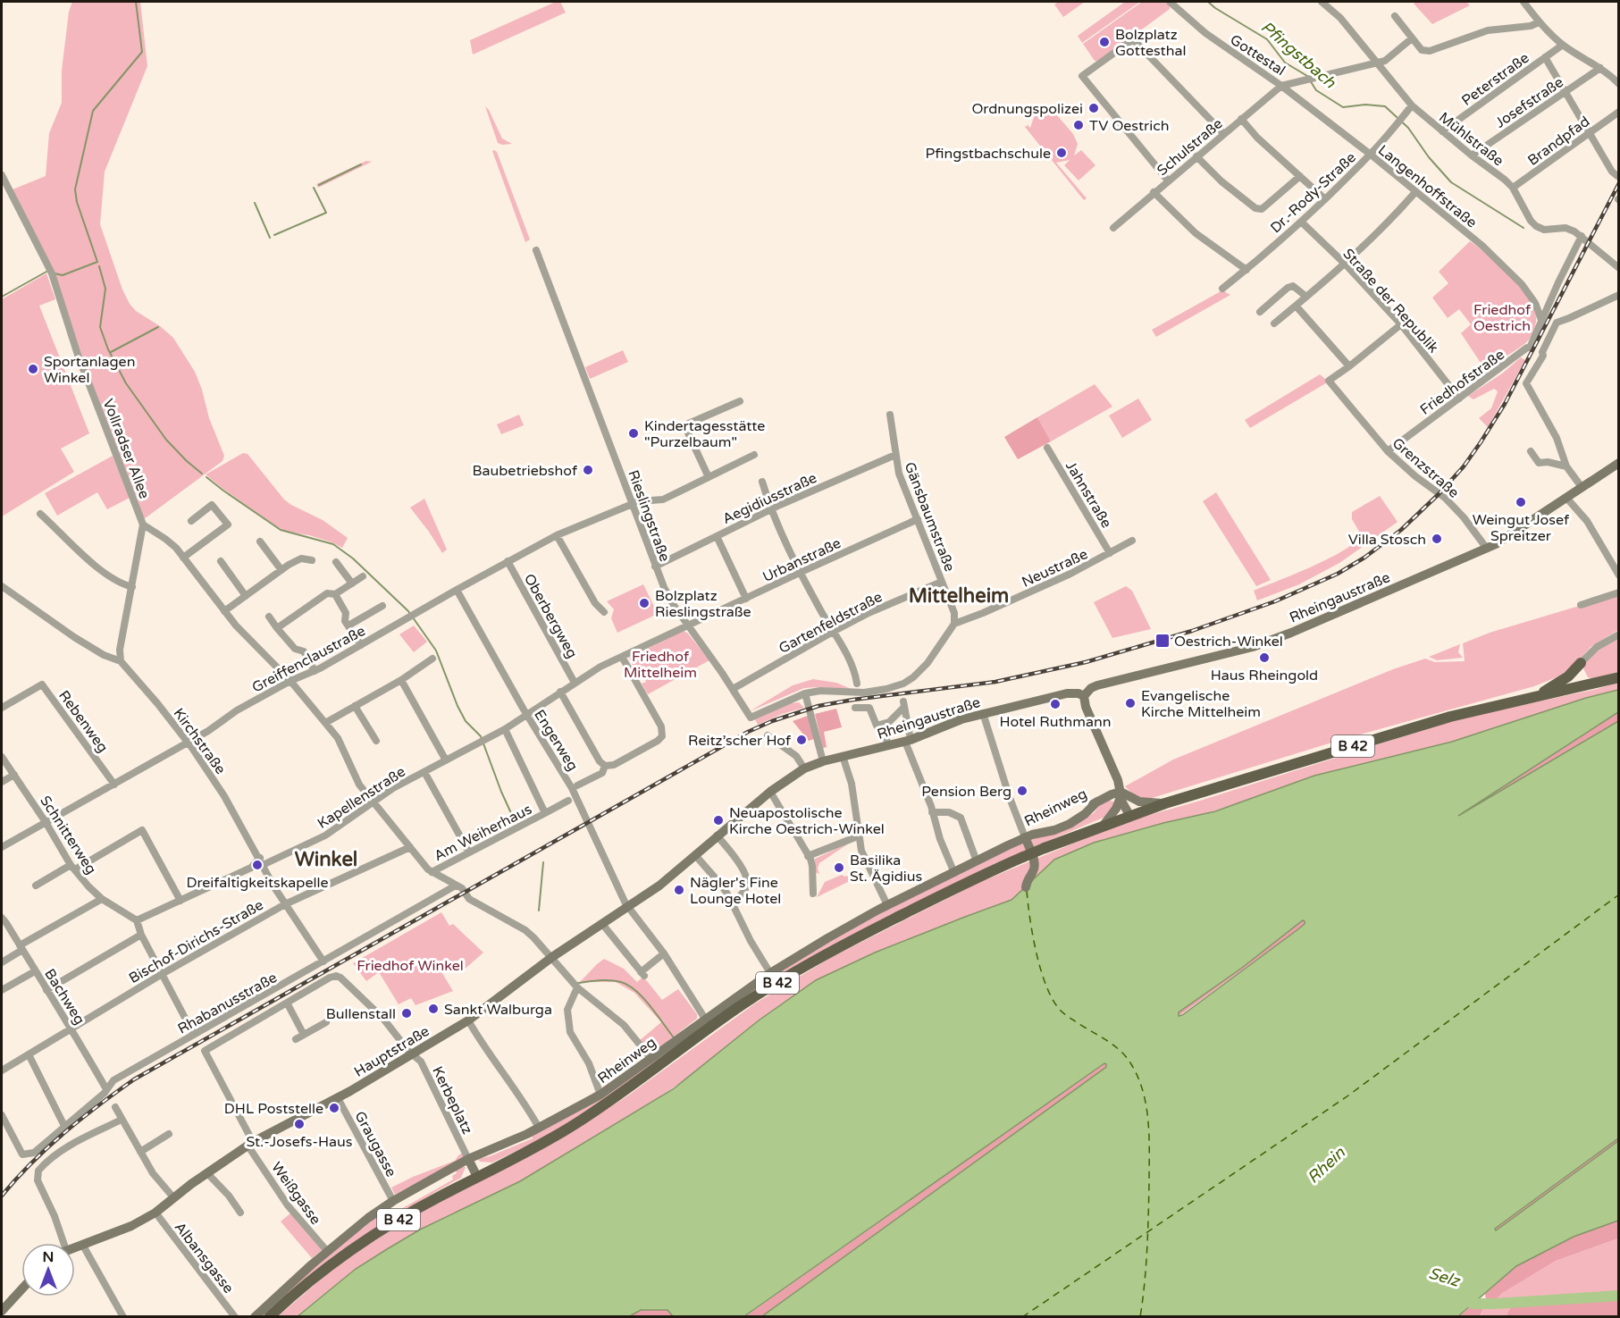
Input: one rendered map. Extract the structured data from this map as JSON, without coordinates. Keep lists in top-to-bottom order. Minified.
{"streets":{"main road":["Rheingaustraße","B 42","Rheinweg","Hauptstraße"],"street":["Gottestal","Peterstraße","Josefstraße","Mühlstraße","Brandpfad","Schulstraße","Langenhoffstraße","Dr.-Rody-Straße","Straße der Republik","Friedhofstraße","Vollradser Allee","Grenzstraße","Jahnstraße","Aegidiusstraße","Rieslingstraße","Gänsbaumstraße","Urbanstraße","Neustraße","Oberbergweg","Gartenfeldstraße","Greiffenclaustraße","Rebenweg","Engerweg","Kirchstraße","Kapellenstraße","Am Weiherhaus","Schnitterweg","Bischof-Dirichs-Straße","Bachweg","Rhabanusstraße","Kerbeplatz","Graugasse","Weißgasse","Albansgasse"]},"crossings":[["Gottestal","Mühlstraße"],["Gottestal","Schulstraße"],["Gottestal","Langenhoffstraße"],["Peterstraße","Mühlstraße"],["Josefstraße","Mühlstraße"],["Mühlstraße","Brandpfad"],["Mühlstraße","Dr.-Rody-Straße"],["Schulstraße","Langenhoffstraße"],["Langenhoffstraße","Dr.-Rody-Straße"],["Dr.-Rody-Straße","Straße der Republik"],["Straße der Republik","Friedhofstraße"],["Friedhofstraße","Grenzstraße"],["Grenzstraße","Rheingaustraße"],["Jahnstraße","Neustraße"],["Aegidiusstraße","Rieslingstraße"],["Aegidiusstraße","Gänsbaumstraße"],["Rieslingstraße","Gänsbaumstraße"],["Rieslingstraße","Urbanstraße"],["Rieslingstraße","Neustraße"],["Rieslingstraße","Gartenfeldstraße"],["Rieslingstraße","Greiffenclaustraße"],["Gänsbaumstraße","Urbanstraße"],["Gänsbaumstraße","Neustraße"],["Gänsbaumstraße","Gartenfeldstraße"],["Urbanstraße","Oberbergweg"],["Urbanstraße","Engerweg"],["Urbanstraße","Kapellenstraße"],["Rheingaustraße","Hauptstraße"],["Oberbergweg","Greiffenclaustraße"],["Greiffenclaustraße","Rebenweg"],["Greiffenclaustraße","Engerweg"],["Greiffenclaustraße","Kirchstraße"],["Greiffenclaustraße","Schnitterweg"],["Engerweg","Kapellenstraße"],["Engerweg","Rheinweg"],["Engerweg","Hauptstraße"],["Kirchstraße","Kapellenstraße"],["Kirchstraße","Bischof-Dirichs-Straße"],["Kirchstraße","Rhabanusstraße"],["Kapellenstraße","Am Weiherhaus"],["Kapellenstraße","Schnitterweg"],["Rheinweg","Kerbeplatz"],["Rheinweg","Graugasse"],["Rheinweg","Weißgasse"],["Bischof-Dirichs-Straße","Bachweg"],["Bachweg","Rhabanusstraße"],["Hauptstraße","Kerbeplatz"],["Hauptstraße","Graugasse"],["Hauptstraße","Weißgasse"],["Hauptstraße","Albansgasse"]],"districts":["Mittelheim","Winkel"],"water":["Pfingstbach","Rhein","Selz"],"parks":["Friedhof Oestrich","Friedhof Mittelheim","Friedhof Winkel"],"places":{"other":["Bolzplatz Gottesthal","Ordnungspolizei","TV Oestrich","Pfingstbachschule","Sportanlagen Winkel","Kindertagesstätte \"Purzelbaum\"","Baubetriebshof","Weingut Josef Spreitzer","Villa Stosch","Bolzplatz Rieslingstraße","Haus Rheingold","Evangelische Kirche Mittelheim","Hotel Ruthmann","Reitz’scher Hof","Pension Berg","Neuapostolische Kirche Oestrich-Winkel","Dreifaltigkeitskapelle","Basilika St. Ägidius","Nägler's Fine Lounge Hotel","Sankt Walburga","Bullenstall","DHL Poststelle","St.-Josefs-Haus"],"transit":["Oestrich-Winkel"]},"north":"top"}
